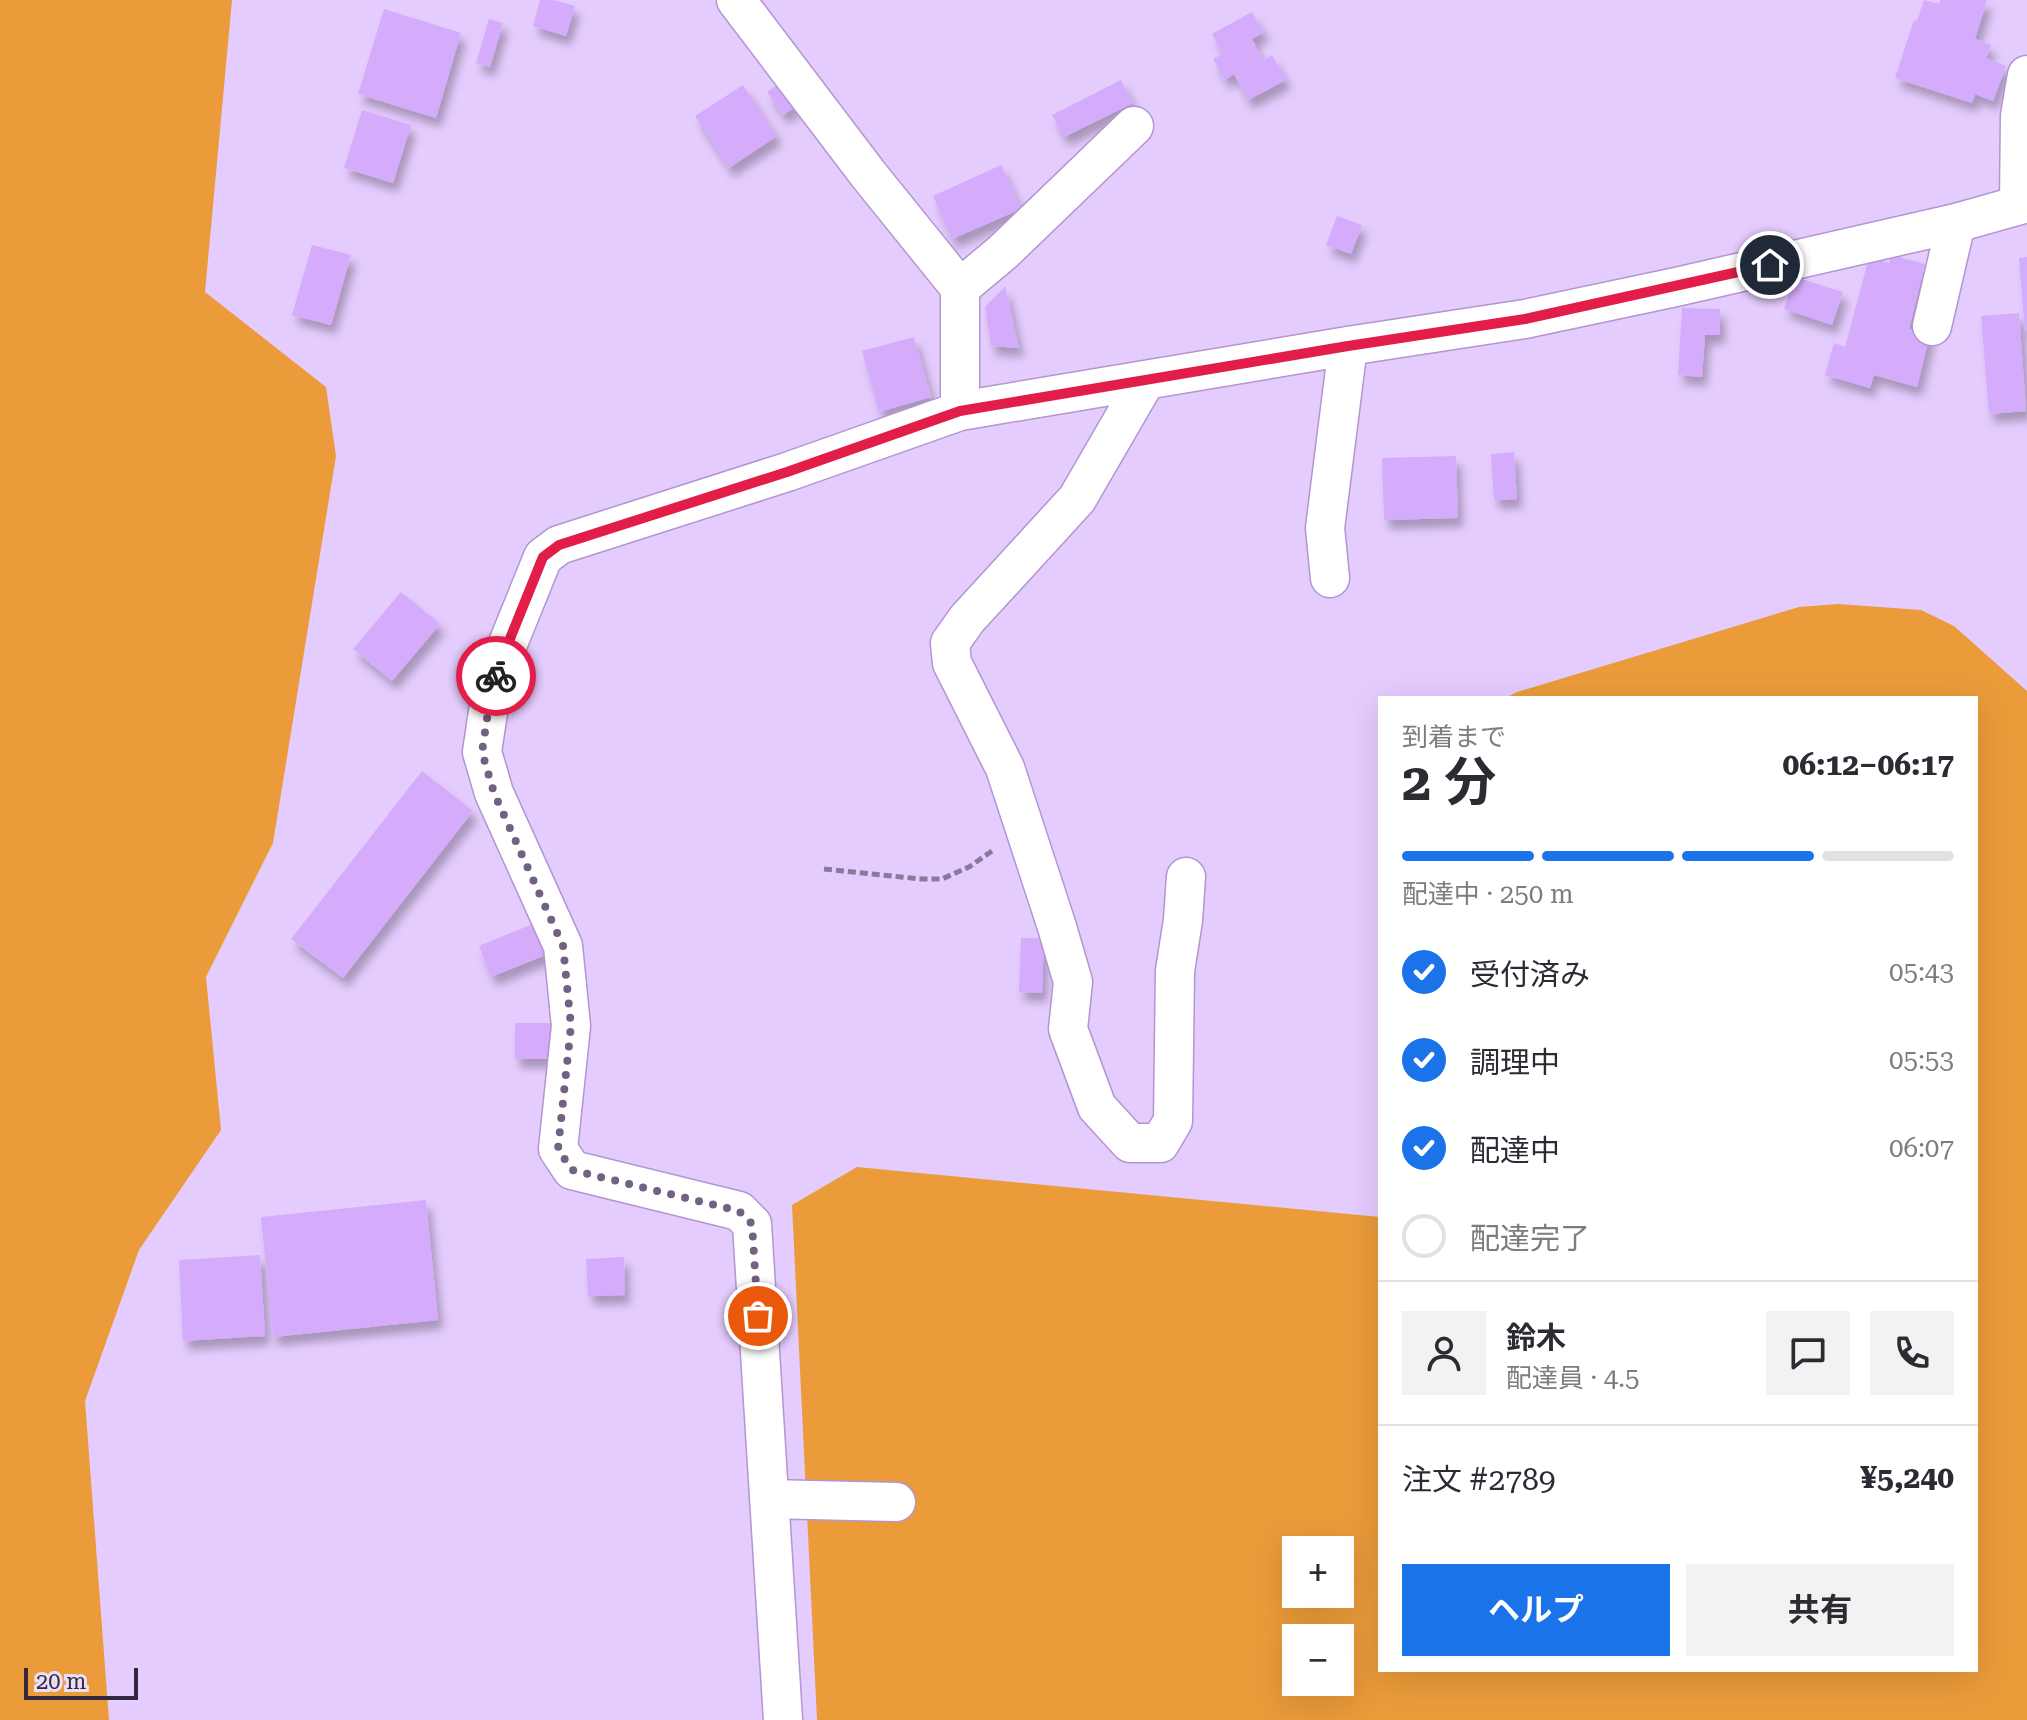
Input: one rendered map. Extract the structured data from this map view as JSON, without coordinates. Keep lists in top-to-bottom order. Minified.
{"scale_bar":"20 m","page":{"heading":["2 分","到着まで","06:12–06:17"],"panel":["鈴木","配達員 · 4.5","注文 #2789","¥5,240"],"bar":"配達中 · 250 m","list":[["受付済み","05:43"],["調理中","05:53"],["配達中","06:07"],"配達完了"],"map_buttons":["+","−"],"buttons":["ヘルプ","共有"],"scale":"20 m"}}
